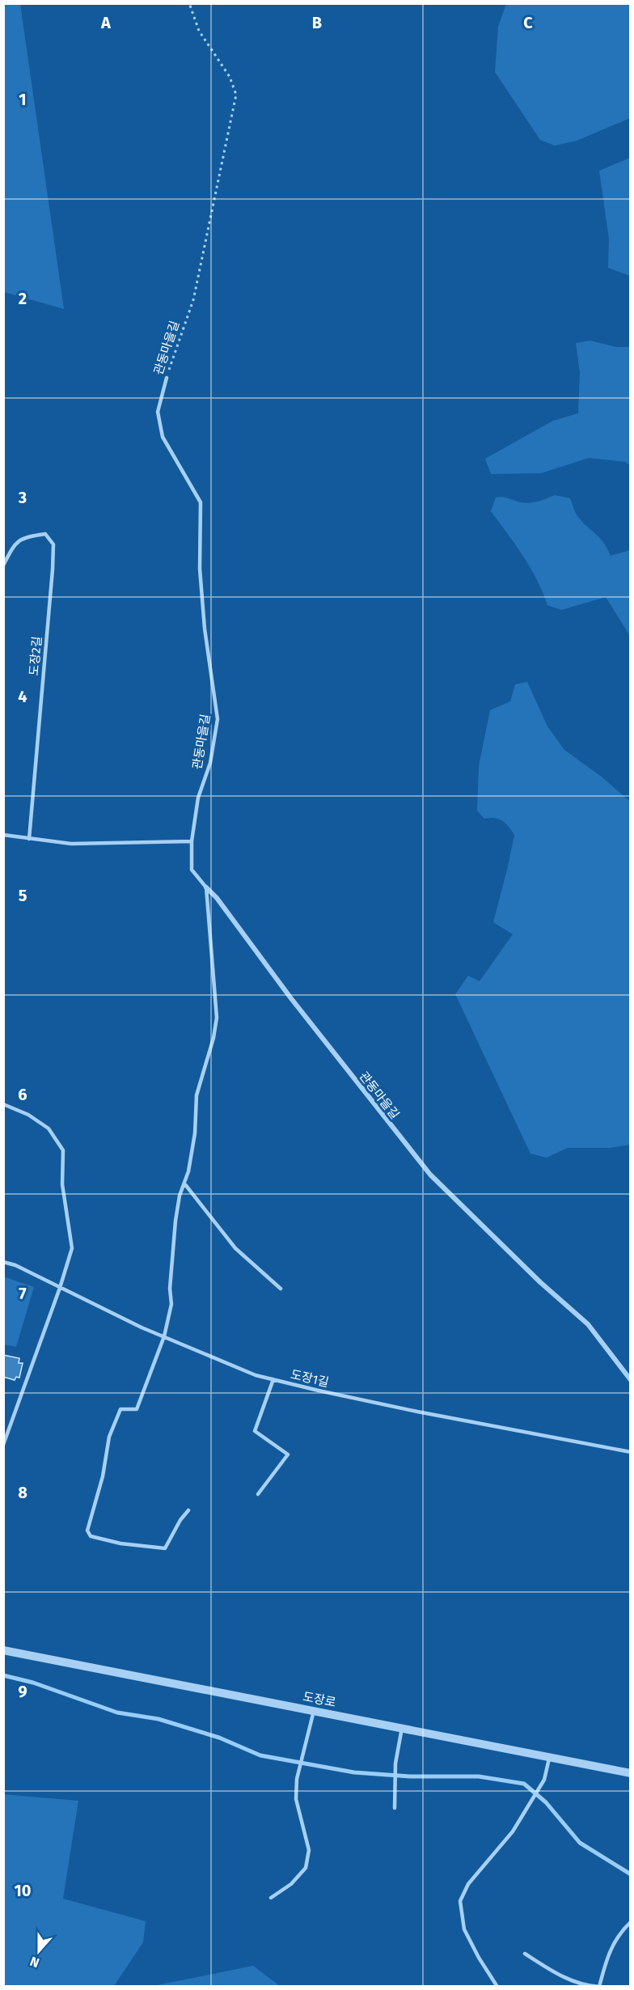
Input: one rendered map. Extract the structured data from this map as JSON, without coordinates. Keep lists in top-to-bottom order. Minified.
{"streets":{"street":["관동마을길","도장로"],"lane":["도장2길","도장1길"]},"north":"bottom","grid":{"columns":["A","B","C"],"rows":["1","2","3","4","5","6","7","8","9","10"]}}
